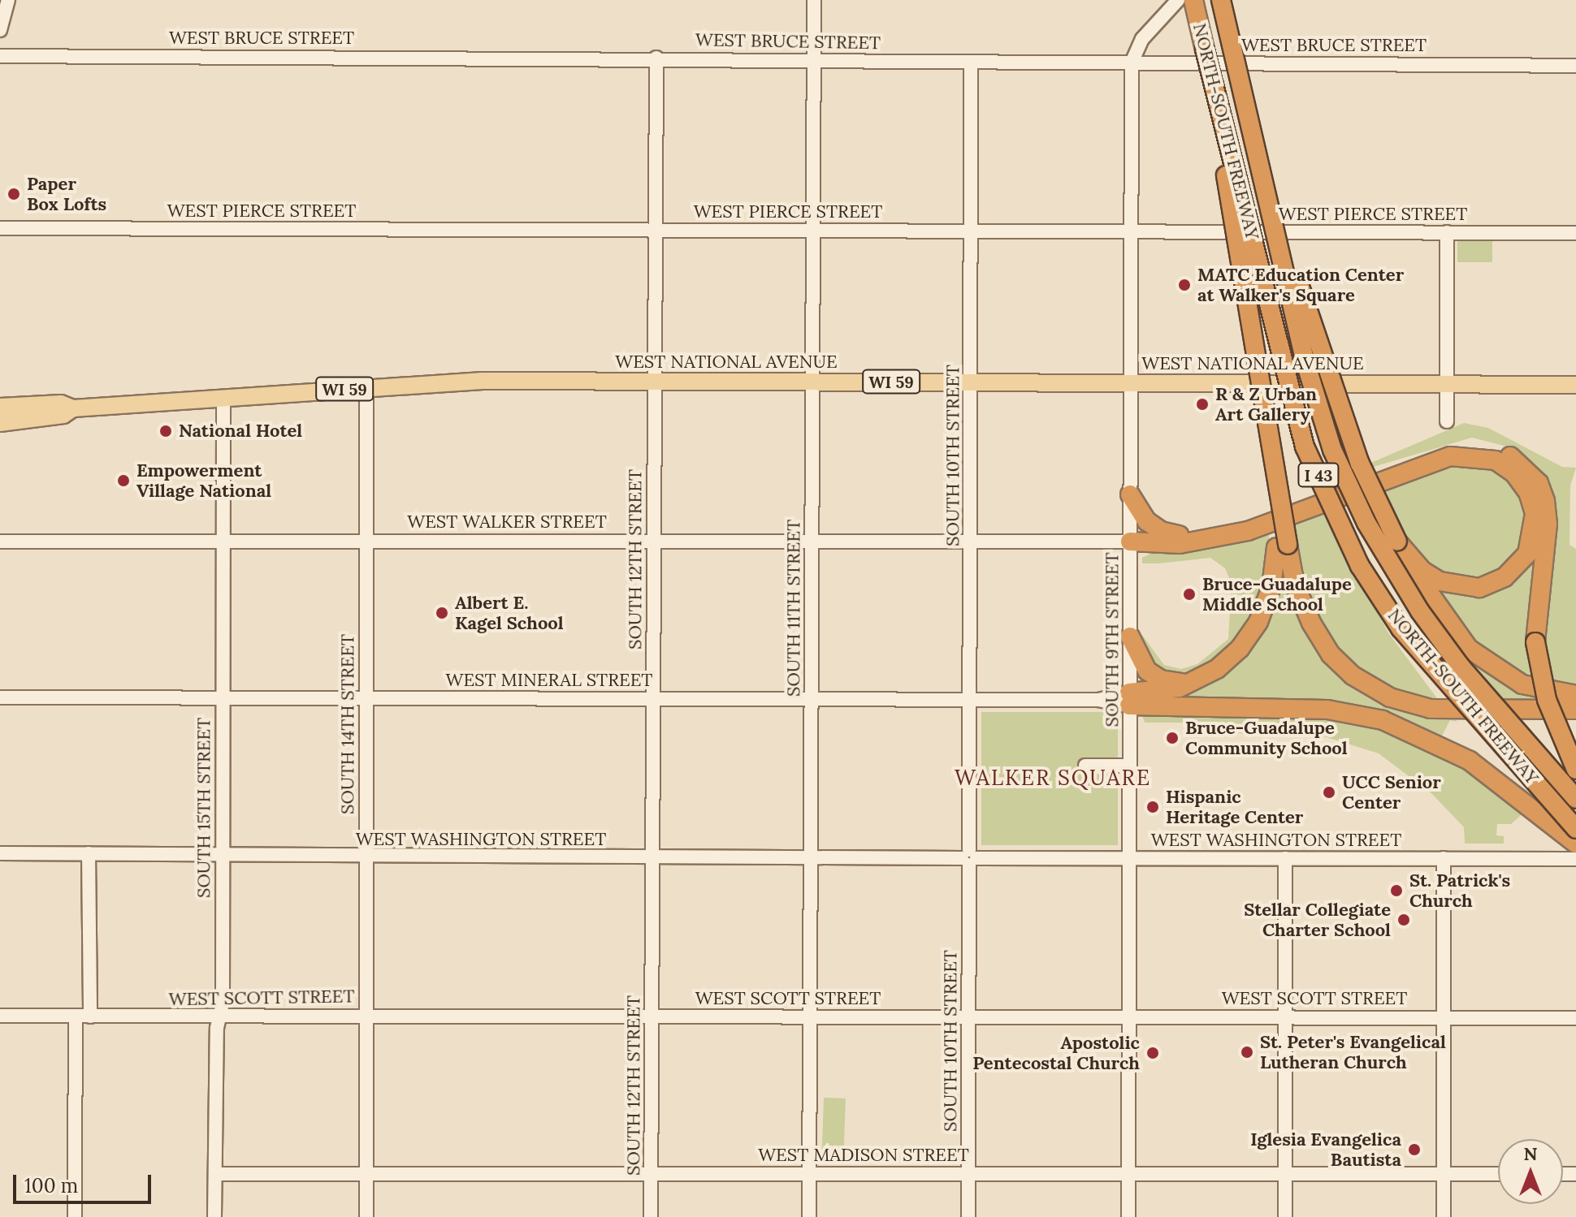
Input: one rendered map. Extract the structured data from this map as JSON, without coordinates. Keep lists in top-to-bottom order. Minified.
{"streets":{"highway":["NORTH-SOUTH FREEWAY","I 43"],"main road":["WEST NATIONAL AVENUE","WI 59"],"street":["WEST BRUCE STREET","WEST PIERCE STREET","SOUTH 10TH STREET","WEST WALKER STREET","SOUTH 12TH STREET","SOUTH 11TH STREET","SOUTH 9TH STREET","WEST MINERAL STREET","SOUTH 14TH STREET","SOUTH 15TH STREET","WEST WASHINGTON STREET","WEST SCOTT STREET","WEST MADISON STREET"]},"crossings":[["WEST BRUCE STREET","SOUTH 10TH STREET"],["WEST BRUCE STREET","SOUTH 12TH STREET"],["WEST BRUCE STREET","SOUTH 11TH STREET"],["WEST BRUCE STREET","SOUTH 9TH STREET"],["WEST PIERCE STREET","SOUTH 10TH STREET"],["WEST PIERCE STREET","SOUTH 12TH STREET"],["WEST PIERCE STREET","SOUTH 11TH STREET"],["WEST PIERCE STREET","SOUTH 9TH STREET"],["WEST NATIONAL AVENUE","SOUTH 10TH STREET"],["WEST NATIONAL AVENUE","SOUTH 12TH STREET"],["WEST NATIONAL AVENUE","SOUTH 11TH STREET"],["WEST NATIONAL AVENUE","SOUTH 9TH STREET"],["WEST NATIONAL AVENUE","SOUTH 14TH STREET"],["WEST NATIONAL AVENUE","SOUTH 15TH STREET"],["SOUTH 10TH STREET","WEST WALKER STREET"],["SOUTH 10TH STREET","WEST MINERAL STREET"],["SOUTH 10TH STREET","WEST WASHINGTON STREET"],["SOUTH 10TH STREET","WEST SCOTT STREET"],["SOUTH 10TH STREET","WEST MADISON STREET"],["WEST WALKER STREET","SOUTH 12TH STREET"],["WEST WALKER STREET","SOUTH 11TH STREET"],["WEST WALKER STREET","SOUTH 9TH STREET"],["WEST WALKER STREET","SOUTH 14TH STREET"],["WEST WALKER STREET","SOUTH 15TH STREET"],["SOUTH 12TH STREET","WEST MINERAL STREET"],["SOUTH 12TH STREET","WEST WASHINGTON STREET"],["SOUTH 12TH STREET","WEST SCOTT STREET"],["SOUTH 12TH STREET","WEST MADISON STREET"],["SOUTH 11TH STREET","WEST MINERAL STREET"],["SOUTH 11TH STREET","WEST WASHINGTON STREET"],["SOUTH 11TH STREET","WEST SCOTT STREET"],["SOUTH 11TH STREET","WEST MADISON STREET"],["SOUTH 9TH STREET","WEST MINERAL STREET"],["SOUTH 9TH STREET","WEST WASHINGTON STREET"],["SOUTH 9TH STREET","WEST SCOTT STREET"],["SOUTH 9TH STREET","WEST MADISON STREET"],["WEST MINERAL STREET","SOUTH 14TH STREET"],["WEST MINERAL STREET","SOUTH 15TH STREET"],["SOUTH 14TH STREET","WEST WASHINGTON STREET"],["SOUTH 14TH STREET","WEST SCOTT STREET"],["SOUTH 14TH STREET","WEST MADISON STREET"],["SOUTH 15TH STREET","WEST WASHINGTON STREET"],["SOUTH 15TH STREET","WEST SCOTT STREET"],["SOUTH 15TH STREET","WEST MADISON STREET"]],"districts":["WALKER SQUARE"],"places":["Paper Box Lofts","MATC Education Center at Walker's Square","R & Z Urban Art Gallery","National Hotel","Empowerment Village National","Bruce-Guadalupe Middle School","Albert E. Kagel School","Bruce-Guadalupe Community School","UCC Senior Center","Hispanic Heritage Center","St. Patrick's Church","Stellar Collegiate Charter School","St. Peter's Evangelical Lutheran Church","Apostolic Pentecostal Church","Iglesia Evangelica Bautista"],"scale_bar":"100 m","north":"top"}
